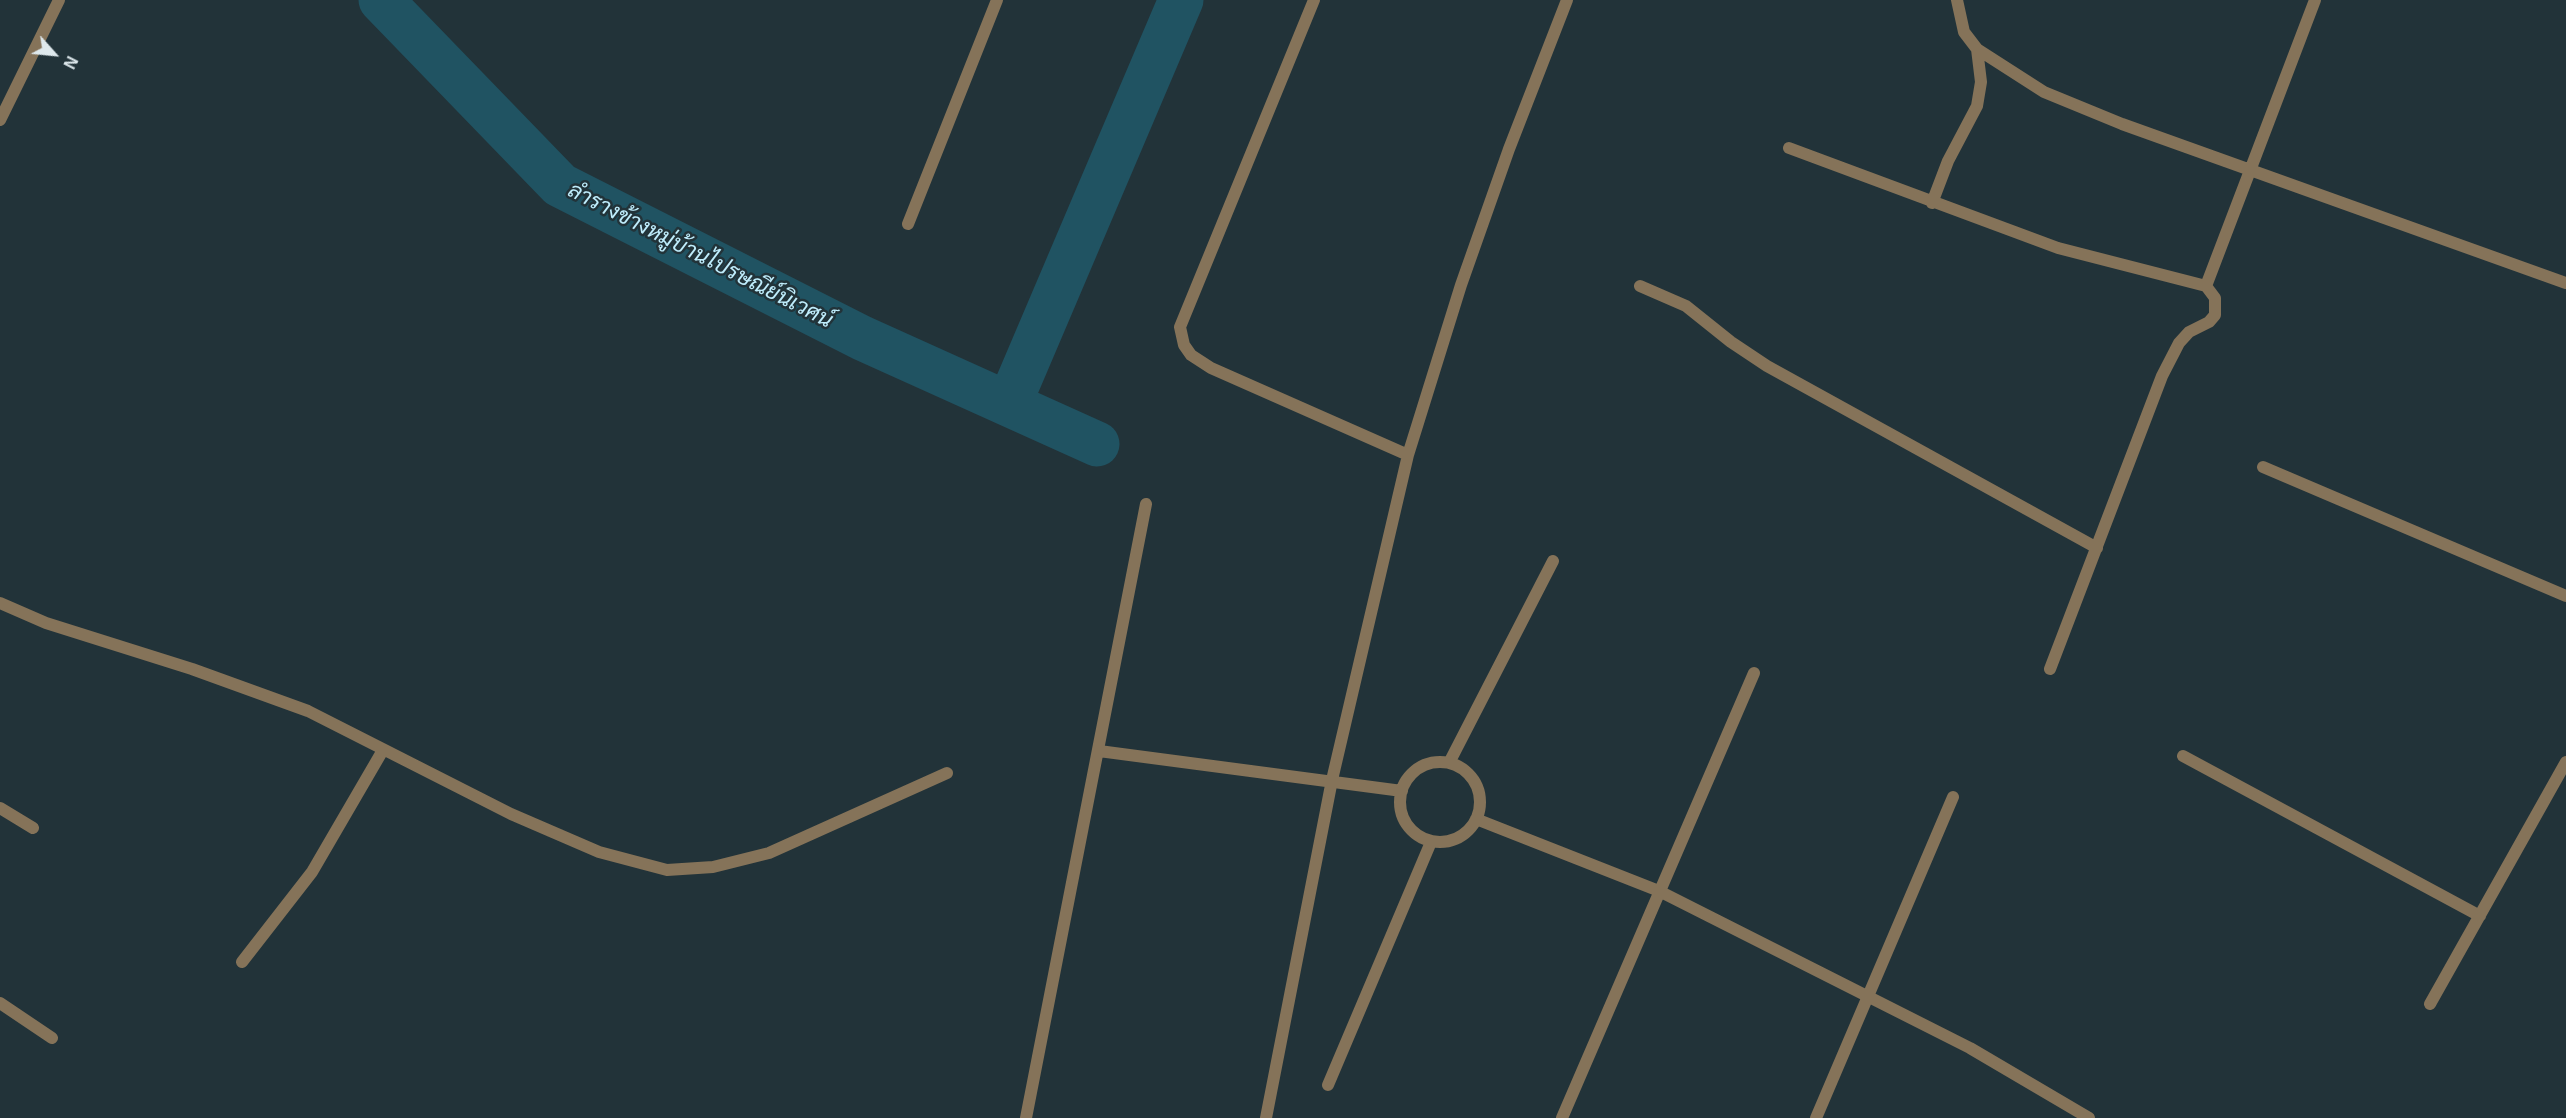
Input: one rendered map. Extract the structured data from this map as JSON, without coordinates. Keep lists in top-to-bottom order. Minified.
{"water":["ลำรางข้างหมู่บ้านไปรษณีย์นิเวศน์"],"north":"bottom right"}
